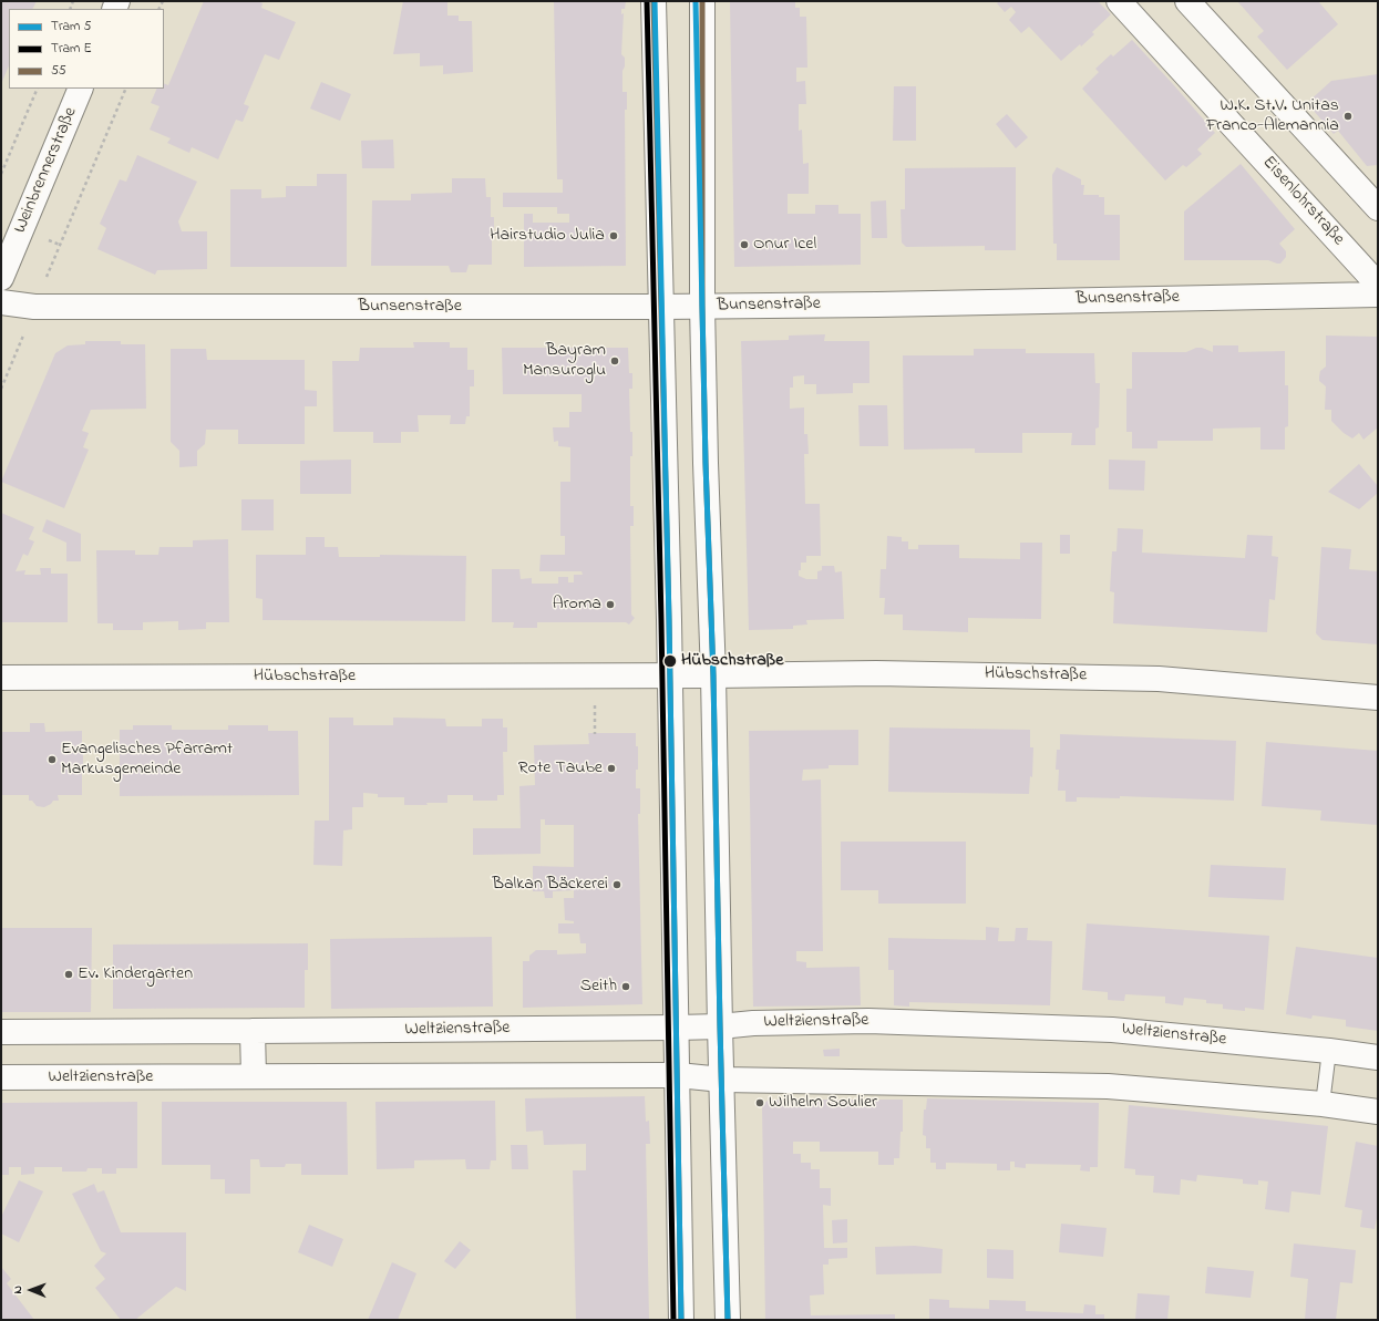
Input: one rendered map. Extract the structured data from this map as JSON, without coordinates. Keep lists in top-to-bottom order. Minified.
{"streets":{"street":["Weinbrennerstraße","Eisenlohrstraße","Bunsenstraße","Hübschstraße","Weltzienstraße"]},"places":["W.K. St.V. Unitas Franco-Alemannia","Hairstudio Julia","Onur Icel","Bayram Mansuroglu","Aroma","Hübschstraße","Evangelisches Pfarramt Markusgemeinde","Rote Taube","Balkan Bäckerei","Ev. Kindergarten","Seith","Wilhelm Soulier"],"lines":["tram line 5","tram line E","transit line 55"],"legend":["Tram 5","Tram E","55"],"north":"left"}
